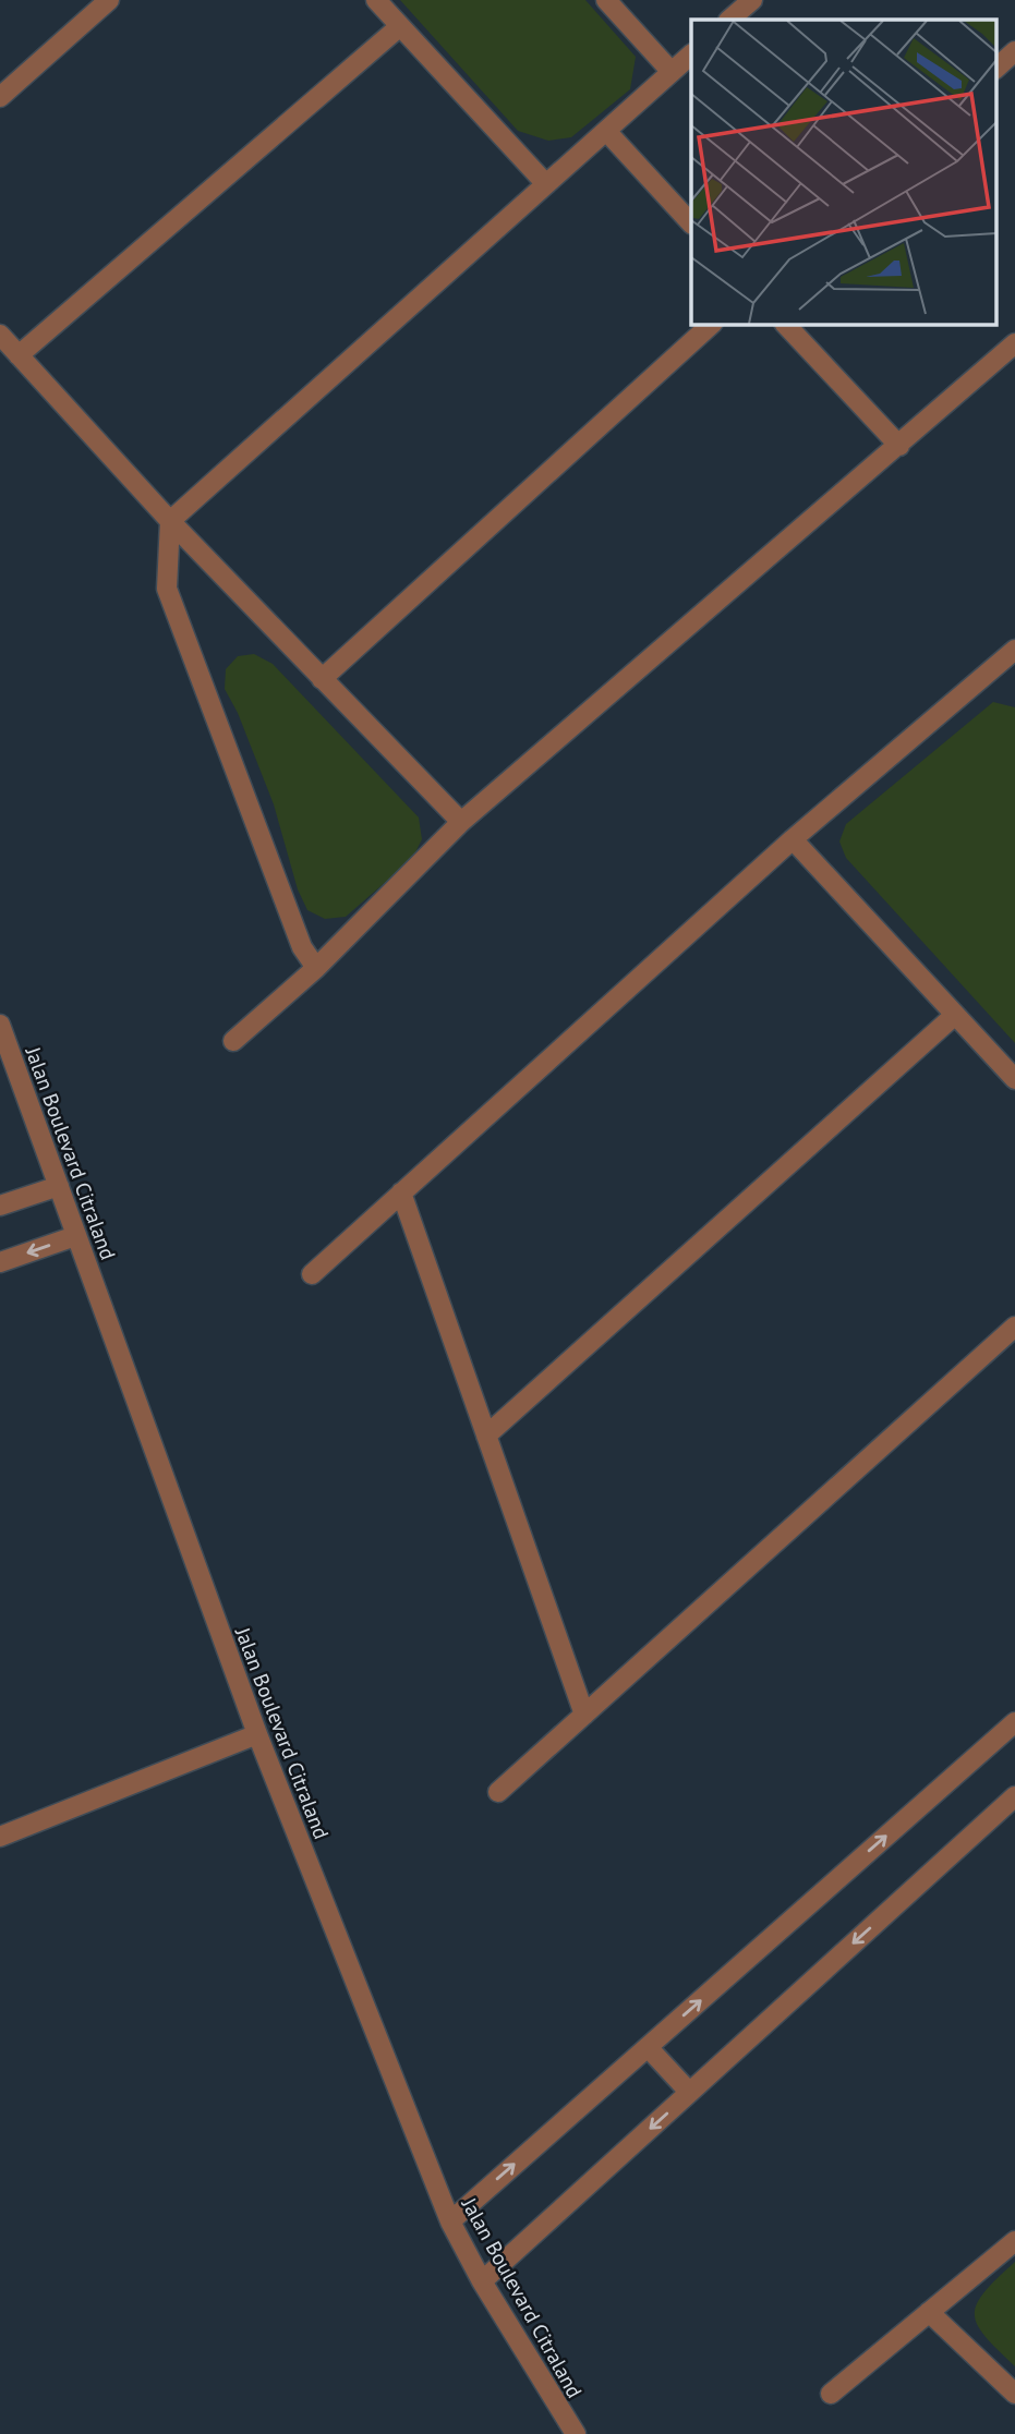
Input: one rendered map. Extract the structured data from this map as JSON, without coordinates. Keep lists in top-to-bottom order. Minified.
{"streets":{"street":["Jalan Boulevard Citraland"]}}
